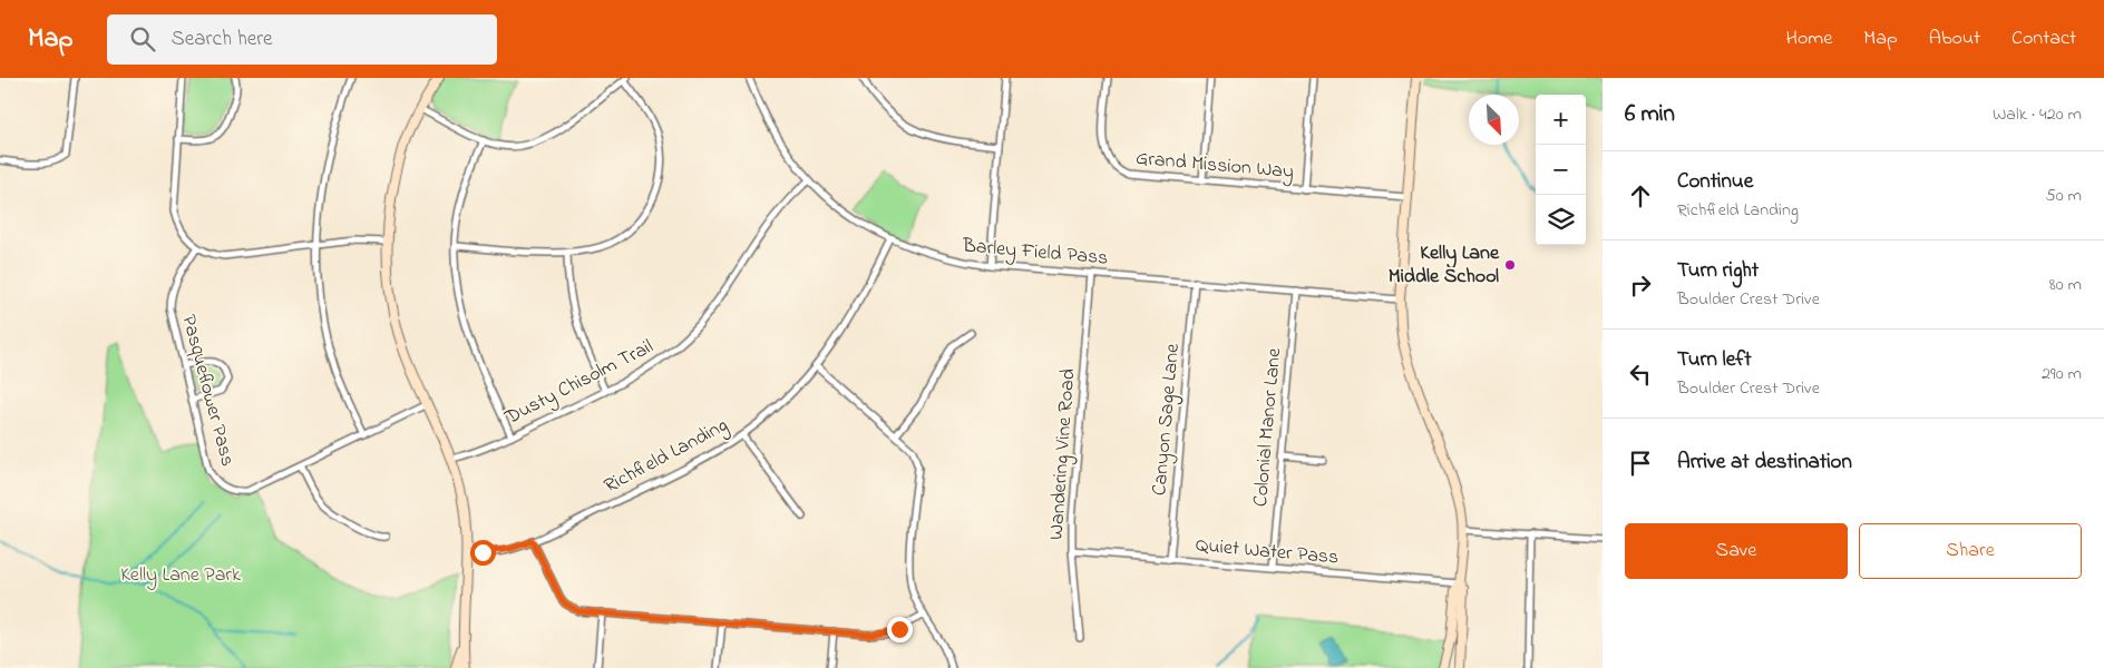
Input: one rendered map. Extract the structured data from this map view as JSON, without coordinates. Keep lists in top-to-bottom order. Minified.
{"streets":{"street":["Grand Mission Way","Barley Field Pass","Dusty Chisolm Trail","Pasqueflower Pass","Canyon Sage Lane","Colonial Manor Lane","Wandering Vine Road","Richfield Landing","Quiet Water Pass"]},"crossings":[["Barley Field Pass","Dusty Chisolm Trail"],["Barley Field Pass","Canyon Sage Lane"],["Barley Field Pass","Colonial Manor Lane"],["Barley Field Pass","Wandering Vine Road"],["Barley Field Pass","Richfield Landing"],["Canyon Sage Lane","Quiet Water Pass"],["Colonial Manor Lane","Quiet Water Pass"],["Wandering Vine Road","Quiet Water Pass"]],"parks":["Kelly Lane Park"],"places":["Kelly Lane Middle School"],"north":"bottom right","page":{"header":"Map","search":"Search here","nav":["Home","Map","About","Contact"],"heading":["6 min","Walk · 420 m"],"map_buttons":["+","−"],"list":[["Continue","Richfield Landing","50 m"],["Turn right","Boulder Crest Drive","80 m"],["Turn left","Boulder Crest Drive","290 m"],"Arrive at destination"],"buttons":["Save","Share"]}}
